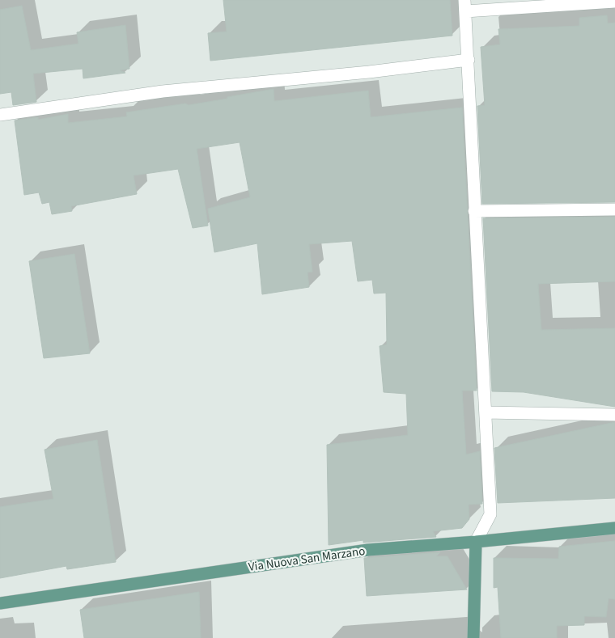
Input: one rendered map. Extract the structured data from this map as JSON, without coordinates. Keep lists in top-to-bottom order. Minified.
{"streets":{"main road":["Via Nuova San Marzano"]}}
